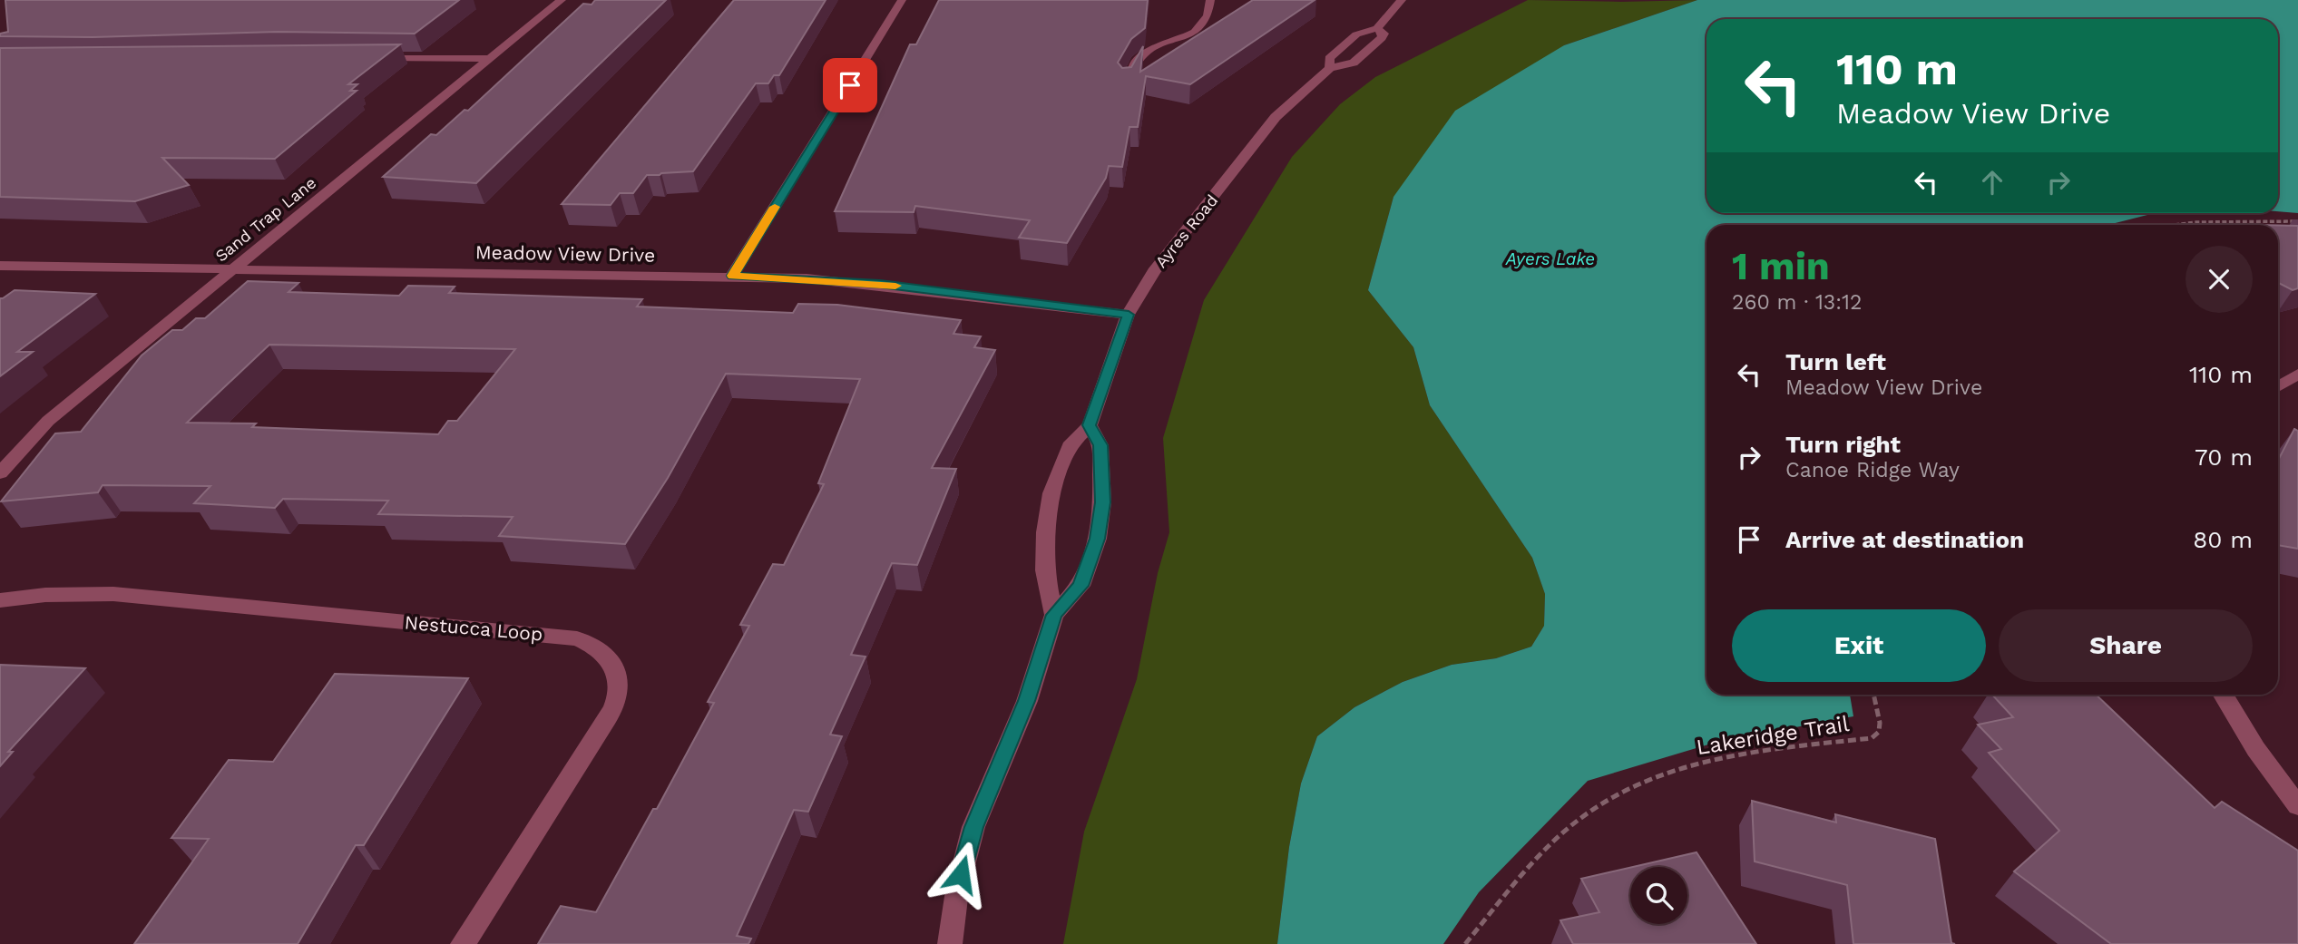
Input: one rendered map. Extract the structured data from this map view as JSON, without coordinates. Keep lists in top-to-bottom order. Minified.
{"streets":{"street":["Sand Trap Lane","Ayres Road","Meadow View Drive","Nestucca Loop"],"path":["Lakeridge Trail"]},"crossings":[["Sand Trap Lane","Meadow View Drive"],["Ayres Road","Meadow View Drive"]],"water":["Ayers Lake"],"page":{"turn":["110 m","Meadow View Drive"],"heading":["1 min","260 m · 13:12"],"list":[{"name":"Turn left","note":"Meadow View Drive","value":"110 m"},{"name":"Turn right","note":"Canoe Ridge Way","value":"70 m"},{"name":"Arrive at destination","value":"80 m"}],"buttons":["Exit","Share"]}}
